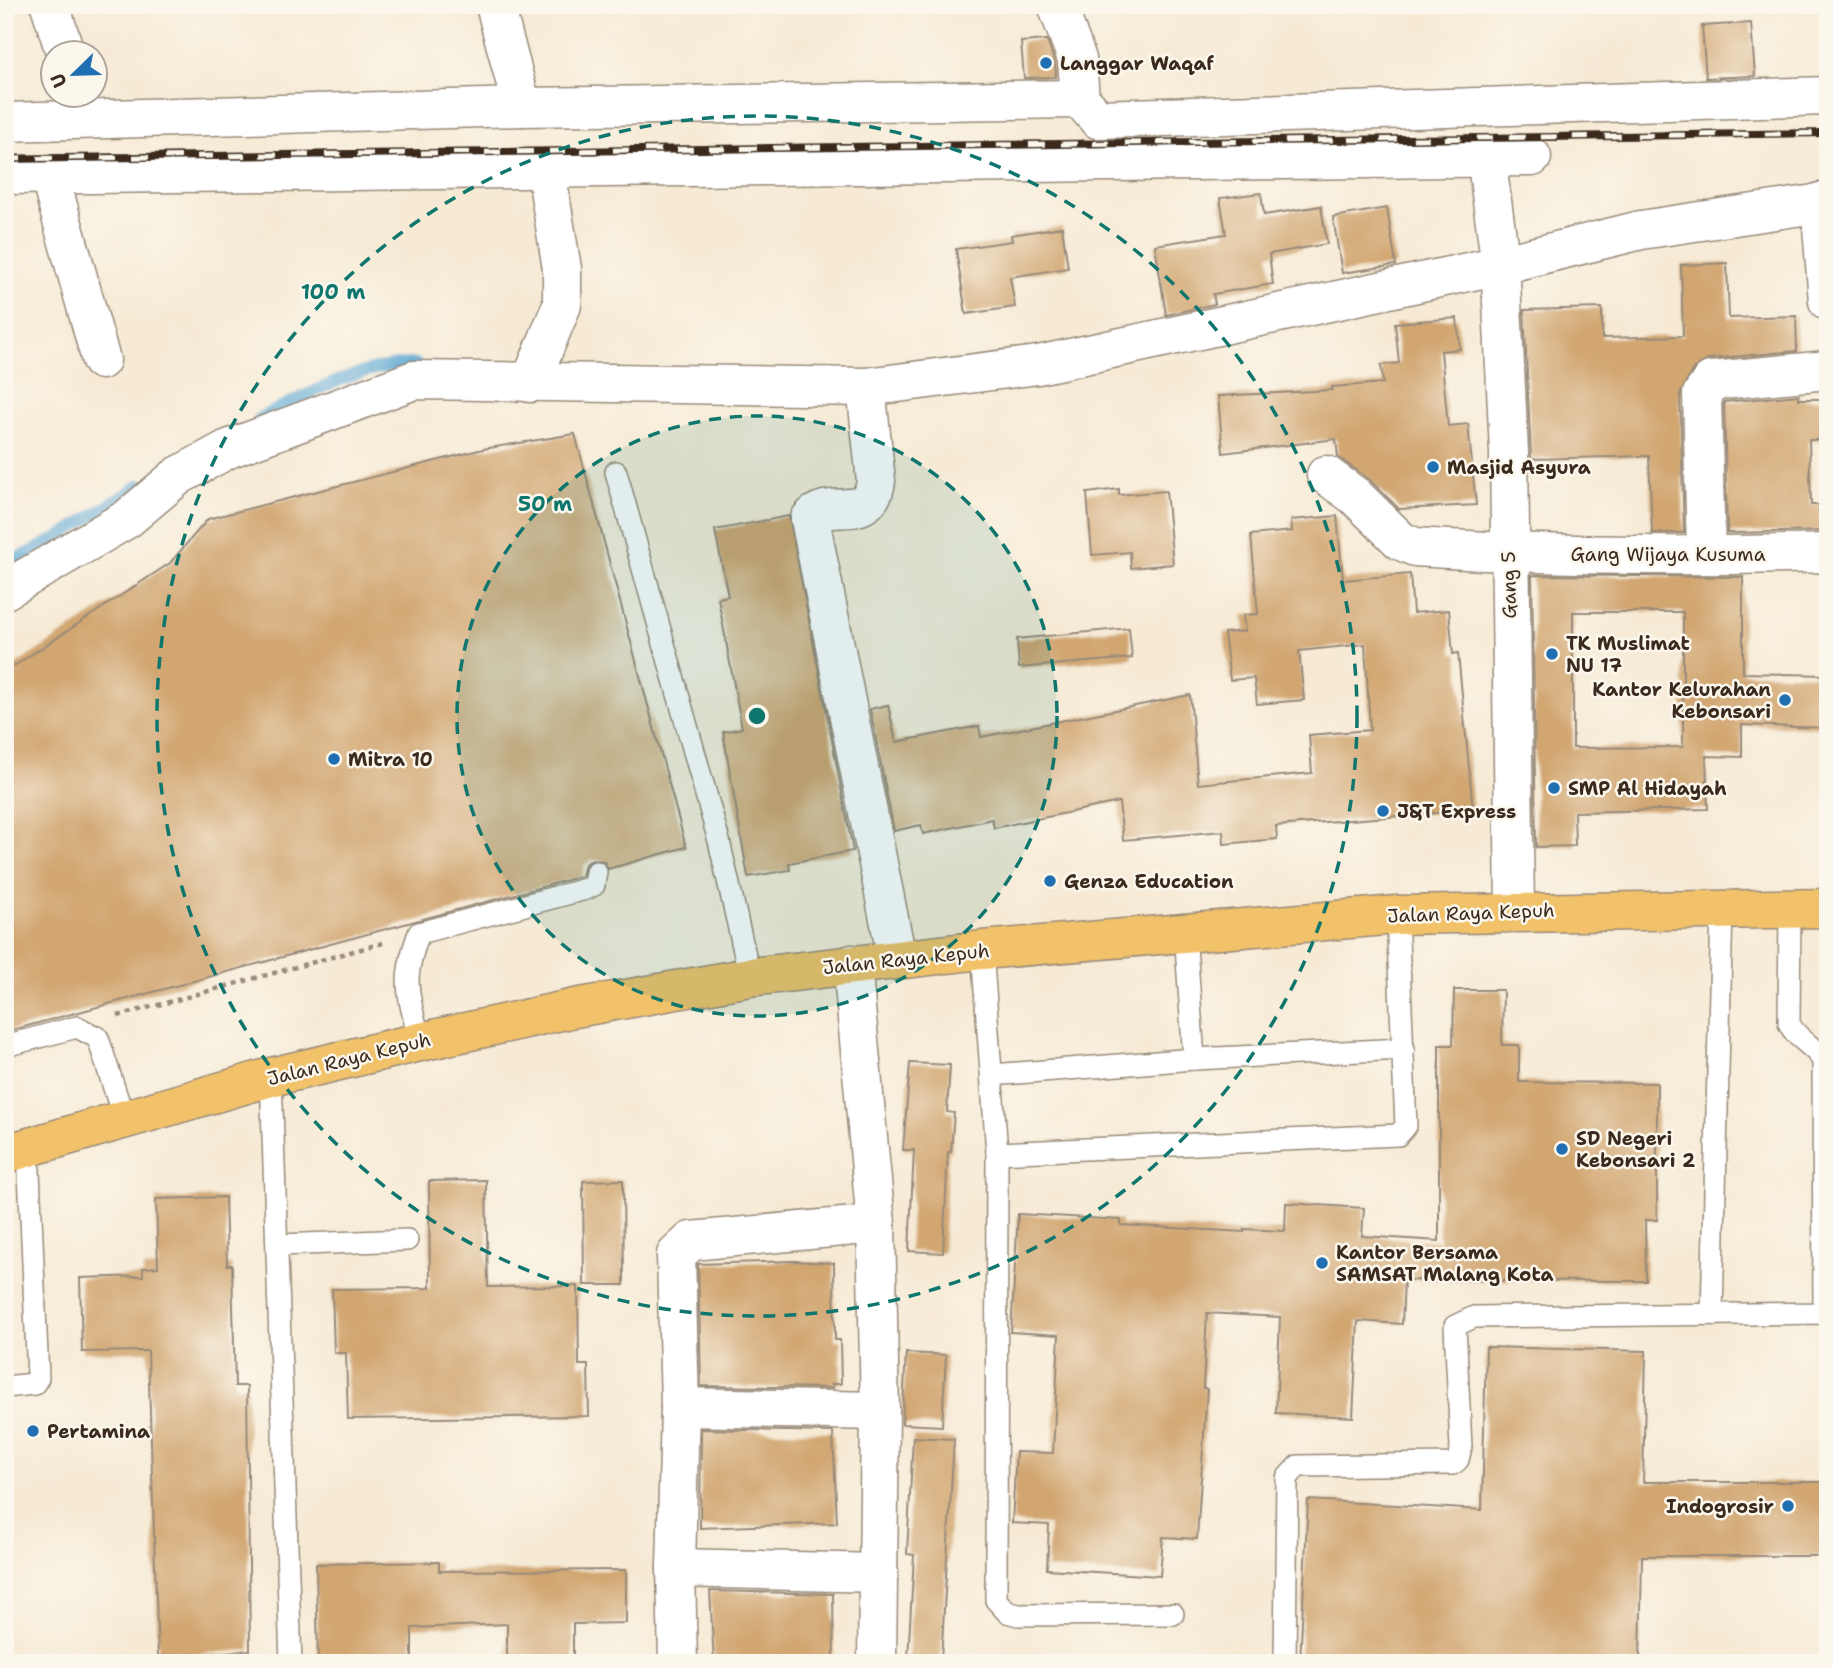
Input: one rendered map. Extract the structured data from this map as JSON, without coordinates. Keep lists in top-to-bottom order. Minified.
{"streets":{"main road":["Jalan Raya Kepuh"],"street":["Gang Wijaya Kusuma","Gang 5"]},"crossings":[["Gang Wijaya Kusuma","Gang 5"],["Gang 5","Jalan Raya Kepuh"]],"places":["Langgar Waqaf","Masjid Asyura","TK Muslimat NU 17","Kantor Kelurahan Kebonsari","Mitra 10","SMP Al Hidayah","J&T Express","Genza Education","SD Negeri Kebonsari 2","Kantor Bersama SAMSAT Malang Kota","Pertamina","Indogrosir"],"north":"bottom left","rings":["100 m","50 m"]}
